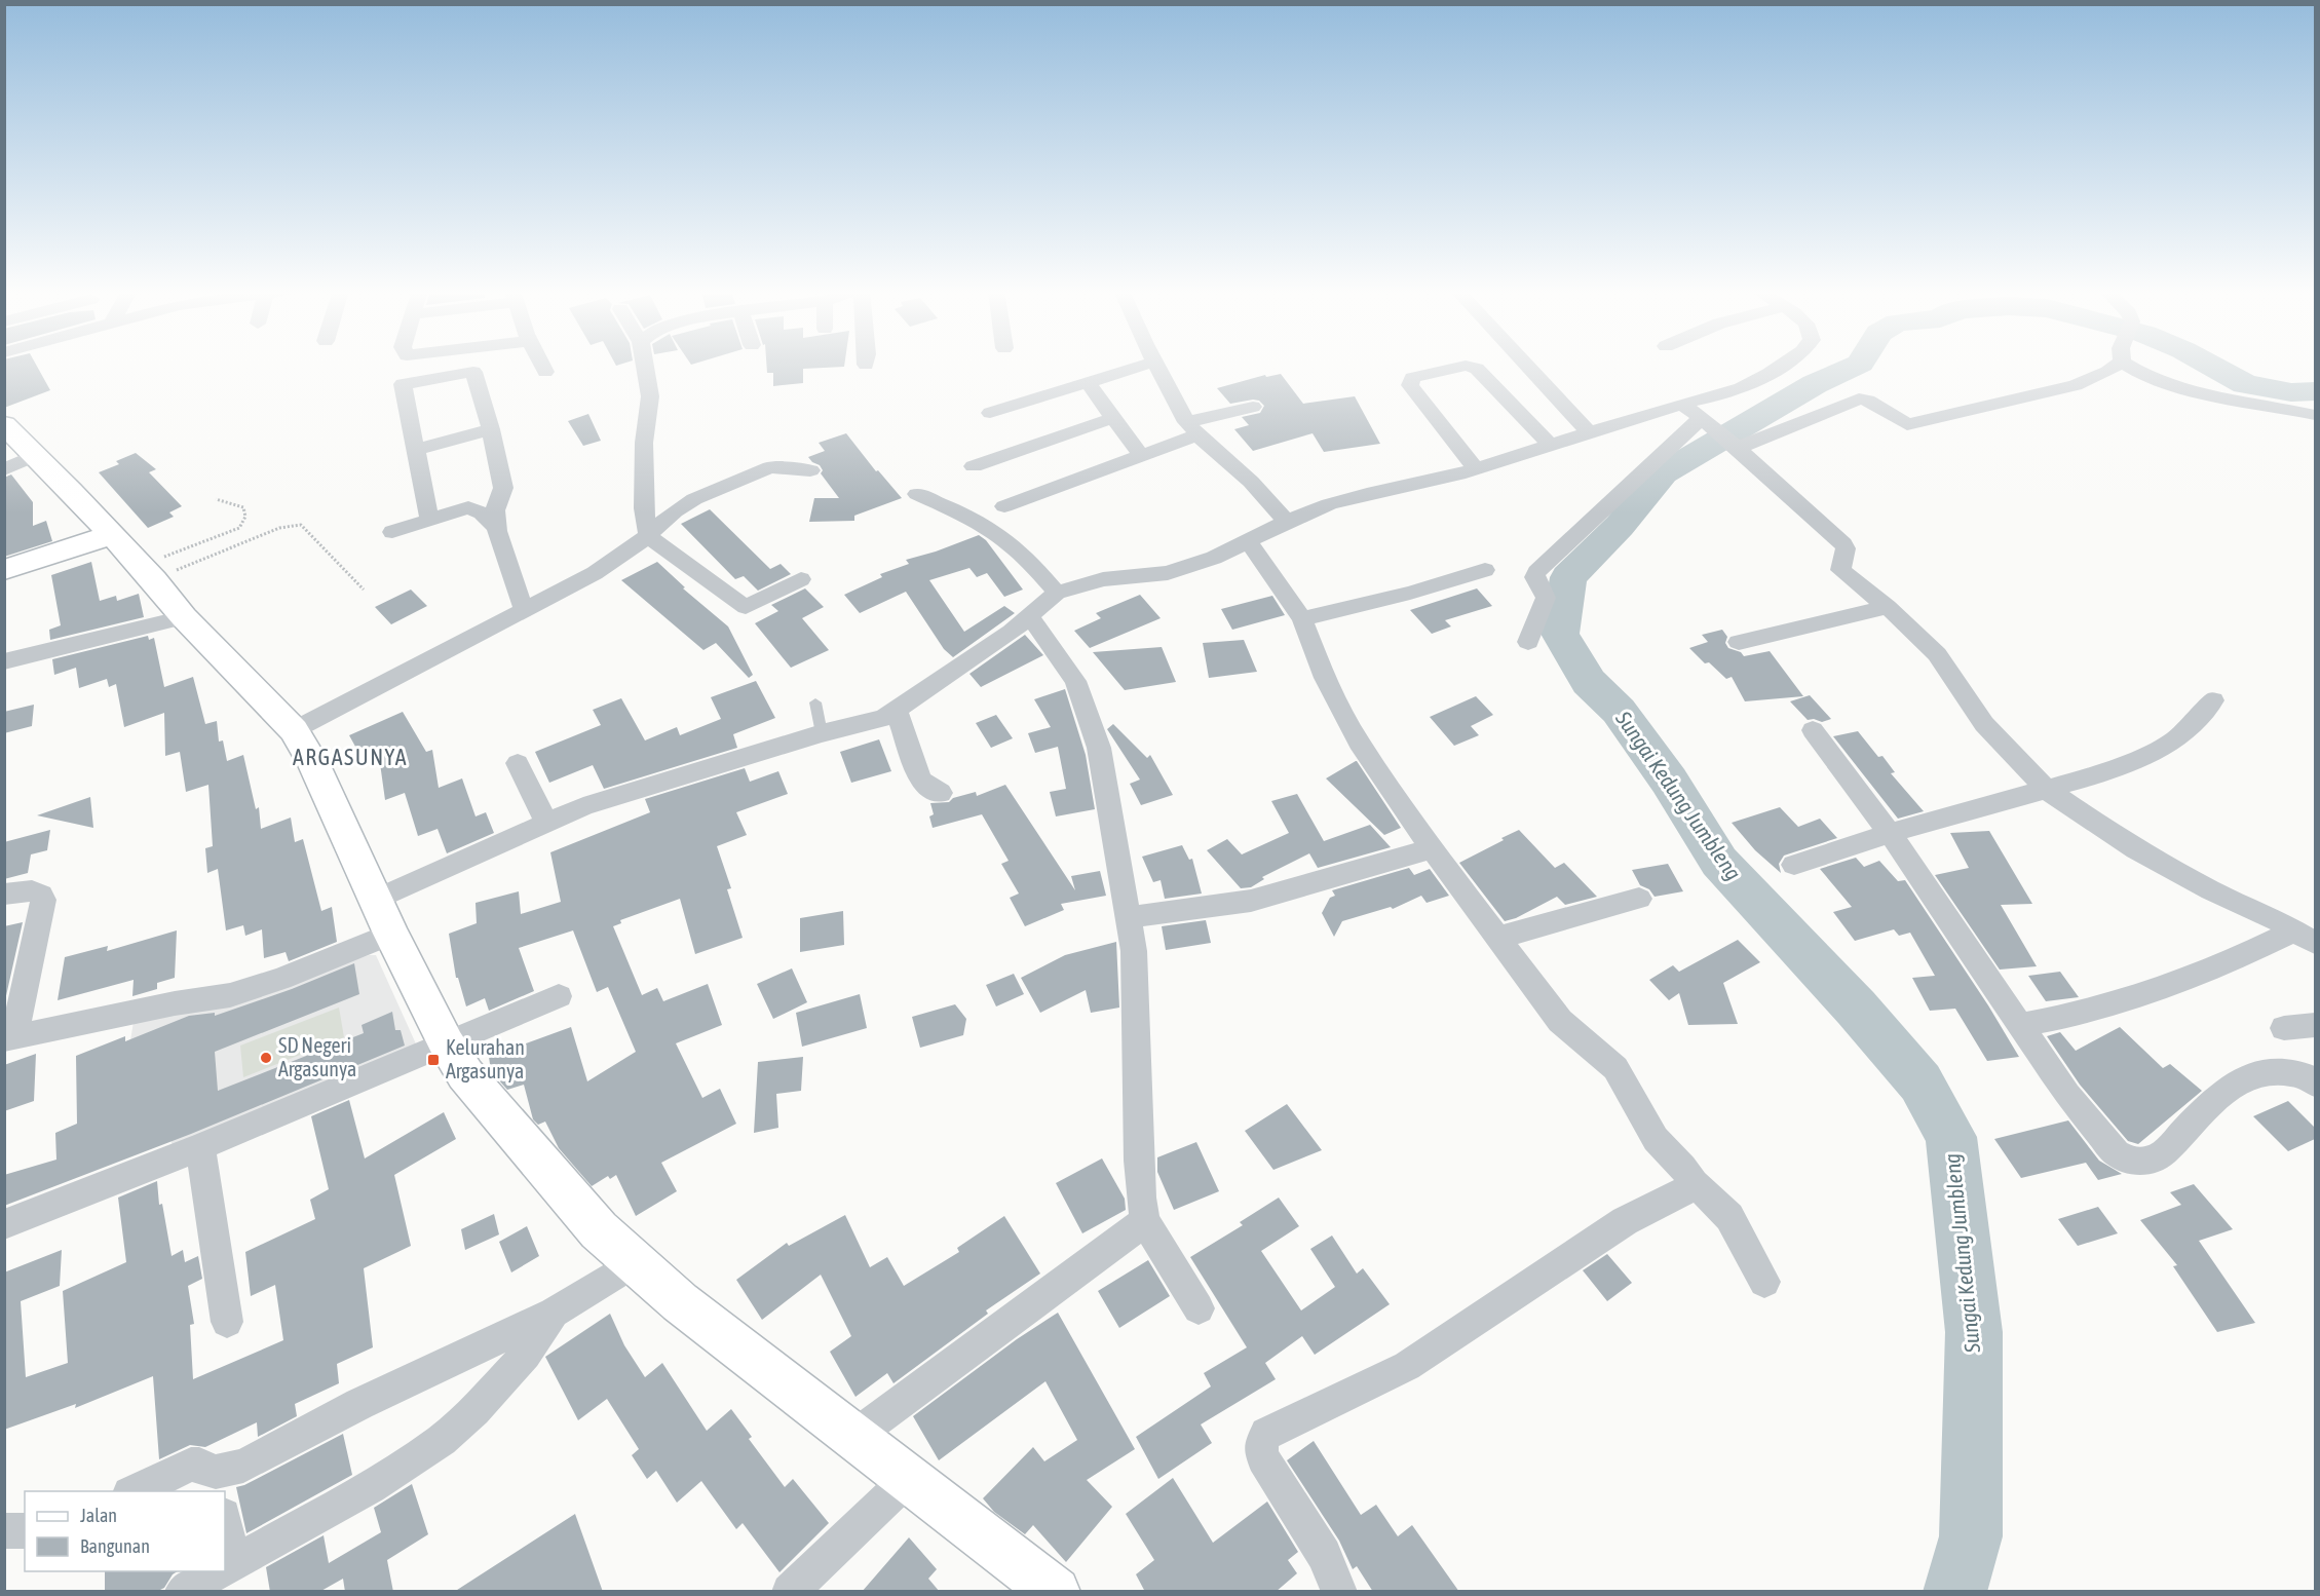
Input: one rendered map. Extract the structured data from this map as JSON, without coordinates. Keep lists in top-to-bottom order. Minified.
{"districts":["ARGASUNYA"],"water":["Sungai Kedung Jumbleng"],"places":{"other":["SD Negeri Argasunya"],"transit":["Kelurahan Argasunya"]},"legend":["Jalan","Bangunan"]}
